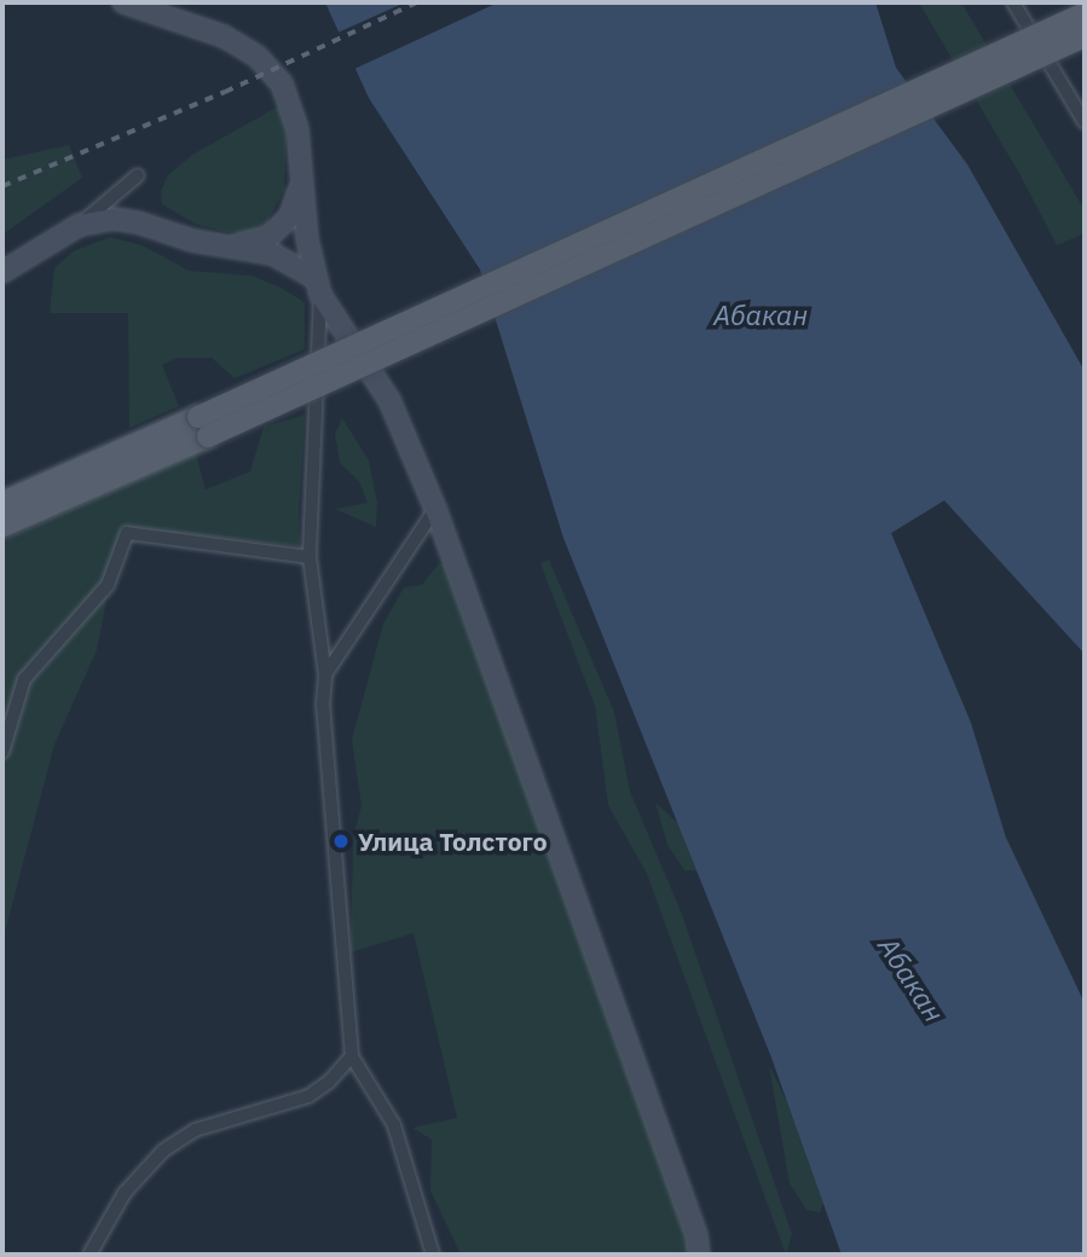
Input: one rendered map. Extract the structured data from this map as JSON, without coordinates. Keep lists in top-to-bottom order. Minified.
{"water":["Абакан"],"places":["Улица Толстого"]}
